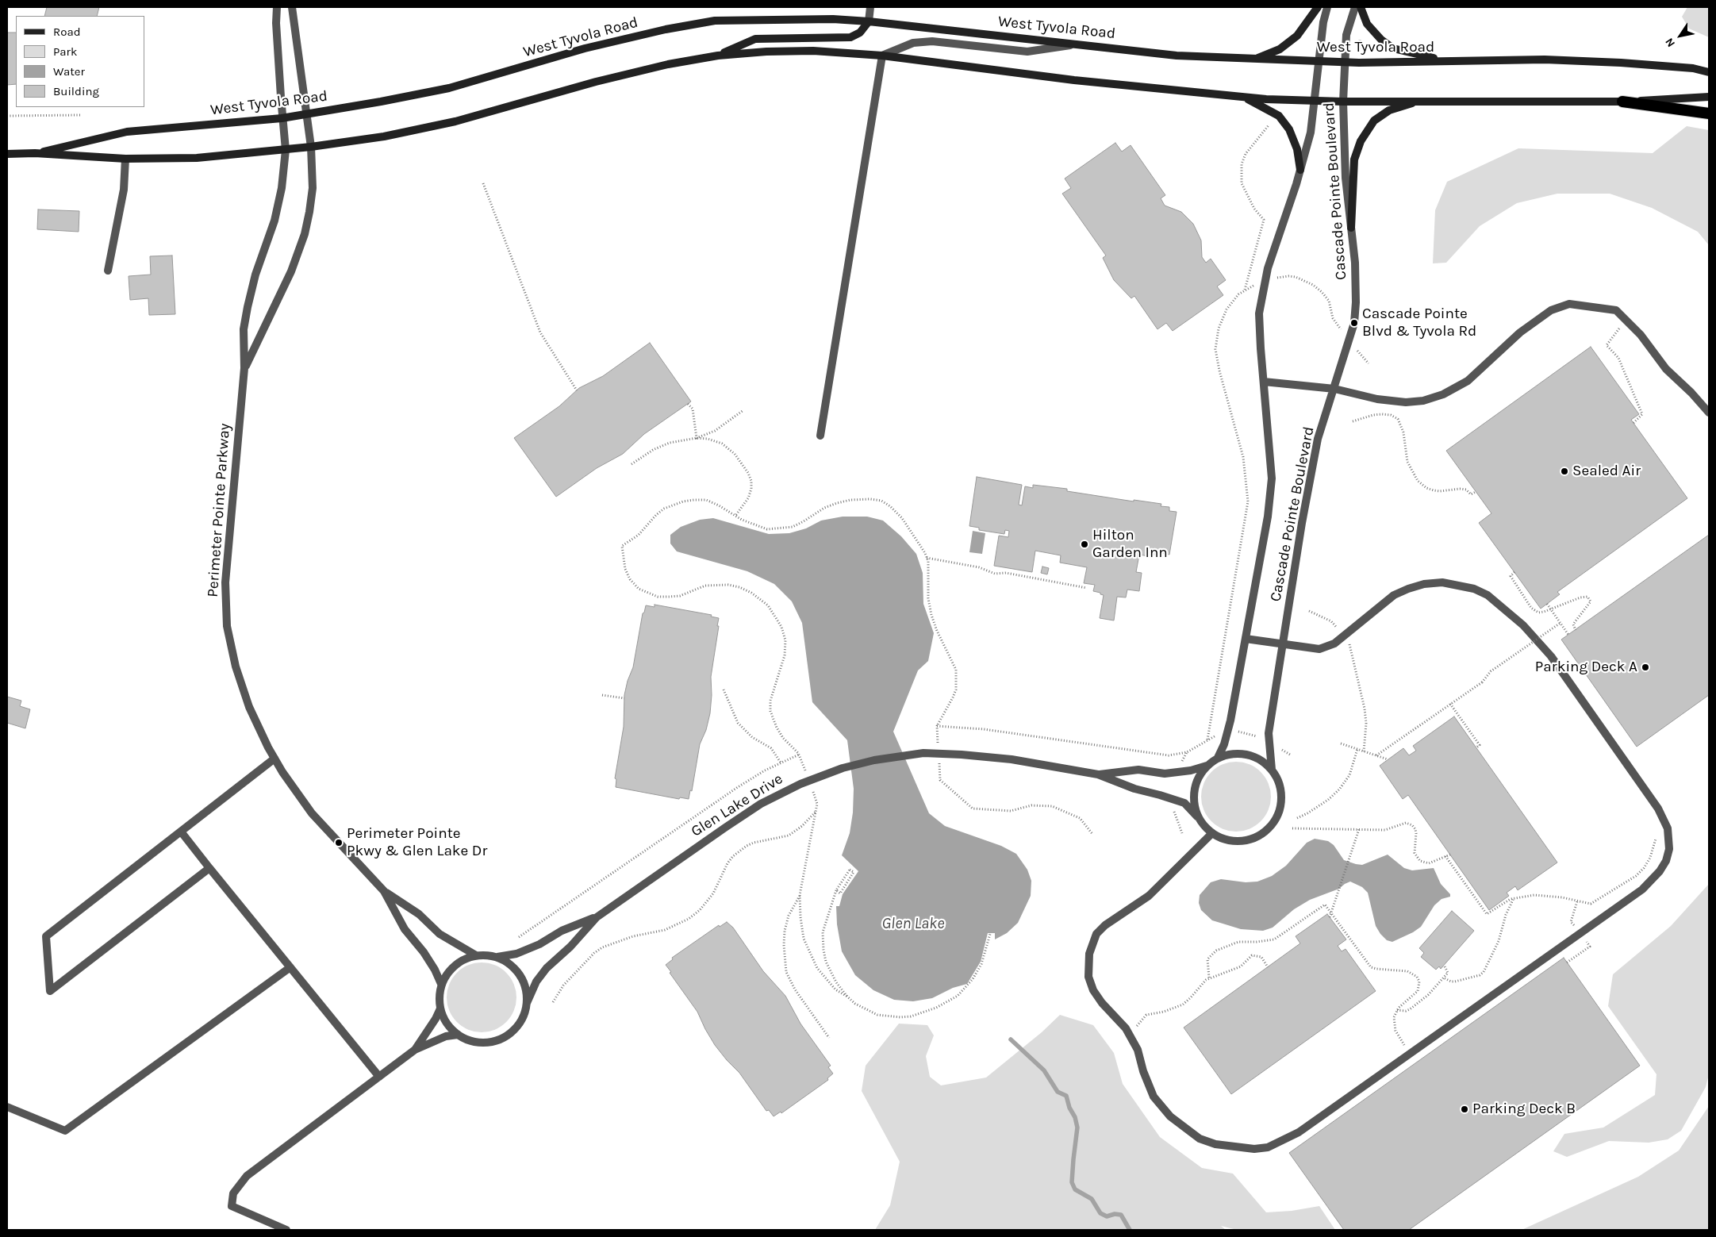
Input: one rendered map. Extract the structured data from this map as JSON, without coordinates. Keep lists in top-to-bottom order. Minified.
{"streets":{"main road":["West Tyvola Road"],"street":["Cascade Pointe Boulevard","Perimeter Pointe Parkway","Glen Lake Drive"]},"crossings":[["West Tyvola Road","Cascade Pointe Boulevard"],["West Tyvola Road","Perimeter Pointe Parkway"],["Cascade Pointe Boulevard","Glen Lake Drive"],["Perimeter Pointe Parkway","Glen Lake Drive"]],"water":["Glen Lake"],"places":["Cascade Pointe Blvd & Tyvola Rd","Sealed Air","Hilton Garden Inn","Parking Deck A","Perimeter Pointe Pkwy & Glen Lake Dr","Parking Deck B"],"legend":["Road","Park","Water","Building"],"north":"bottom left"}
